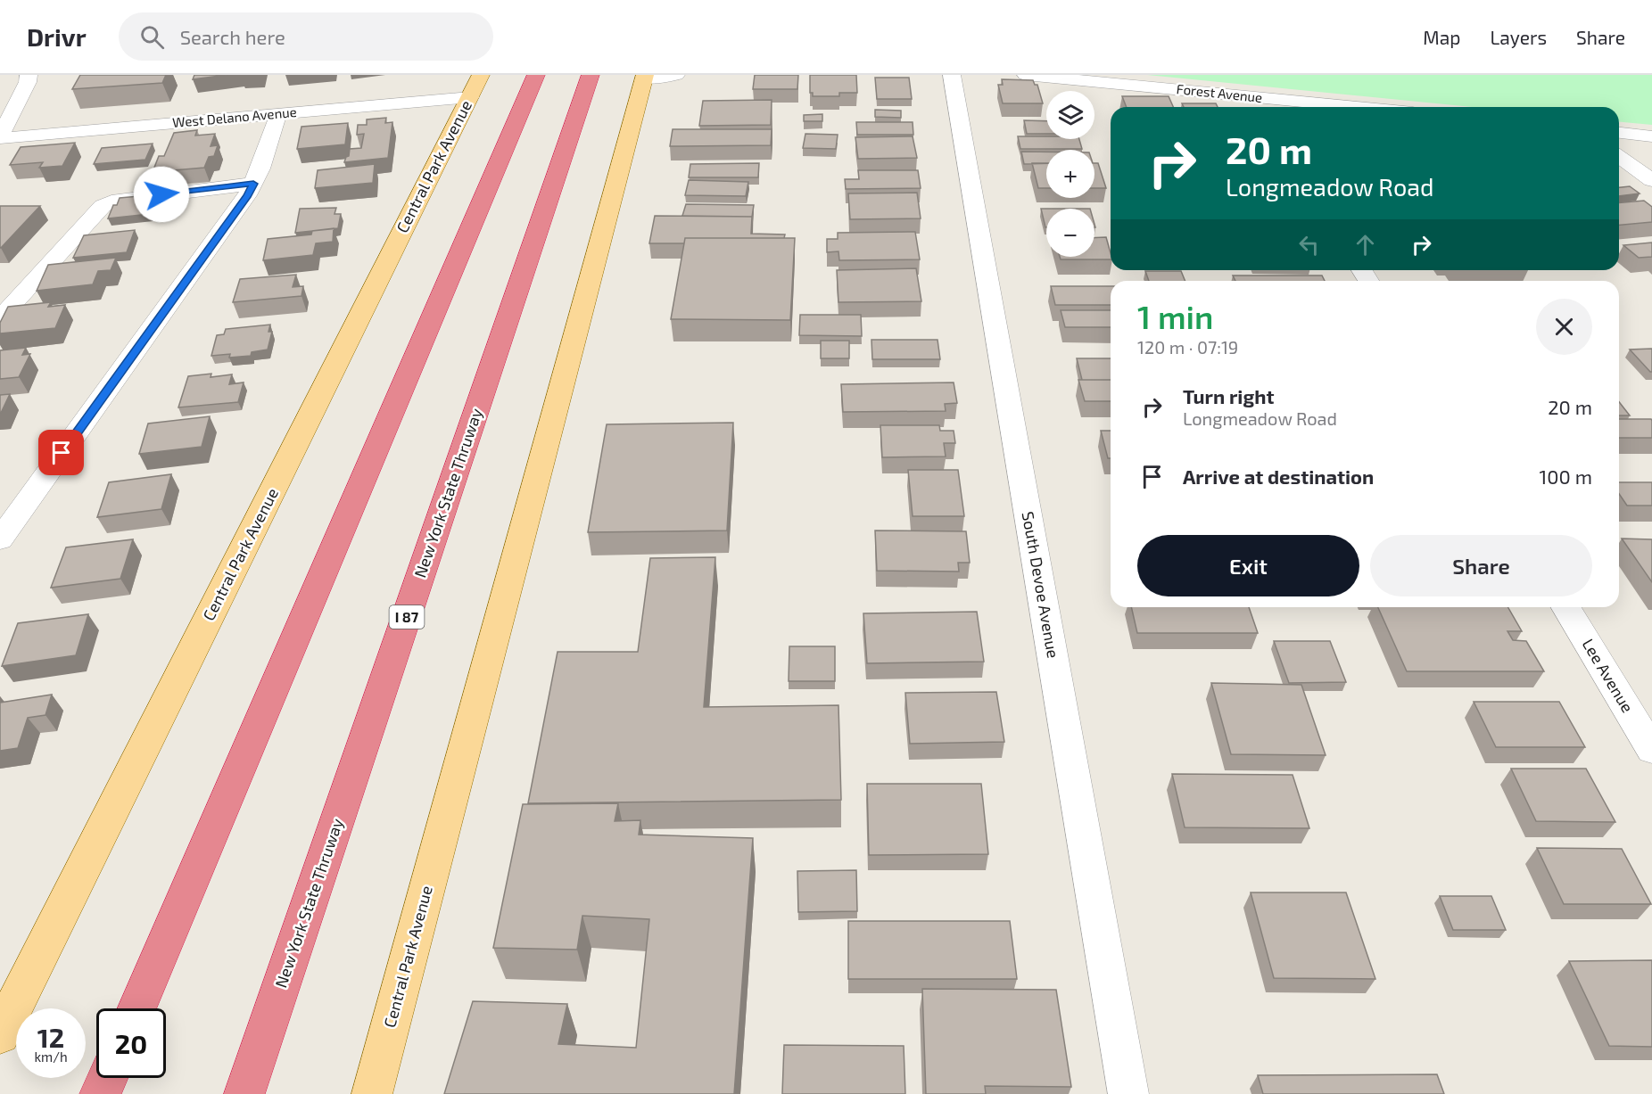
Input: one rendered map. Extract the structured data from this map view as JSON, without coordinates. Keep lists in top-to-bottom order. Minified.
{"streets":{"highway":["New York State Thruway","I 87"],"main road":["Central Park Avenue"],"street":["Forest Avenue","West Delano Avenue","South Devoe Avenue","Lee Avenue"]},"crossings":[["West Delano Avenue","Central Park Avenue"]],"page":{"header":"Drivr","search":"Search here","nav":["Map","Layers","Share"],"map_buttons":["+","−"],"turn":["20 m","Longmeadow Road"],"heading":["1 min","120 m · 07:19"],"list":[{"name":"Turn right","note":"Longmeadow Road","value":"20 m"},{"name":"Arrive at destination","value":"100 m"}],"buttons":["Exit","Share"],"speed":"12 km/h","limit":"20"}}
